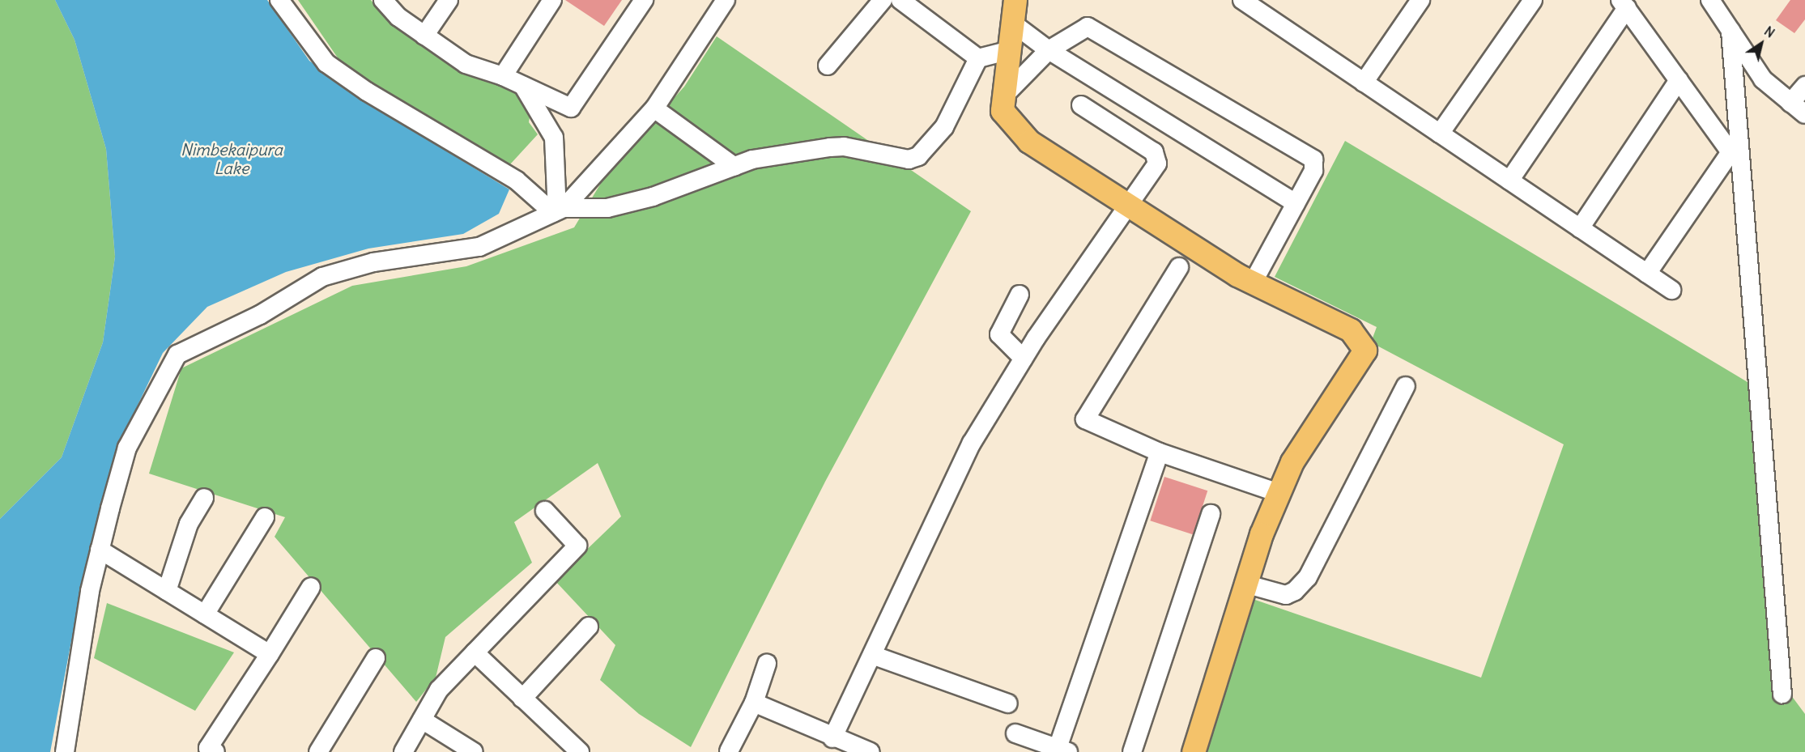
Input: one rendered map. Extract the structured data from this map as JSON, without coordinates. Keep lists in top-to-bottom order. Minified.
{"water":["Nimbekaipura Lake"],"north":"top right"}
